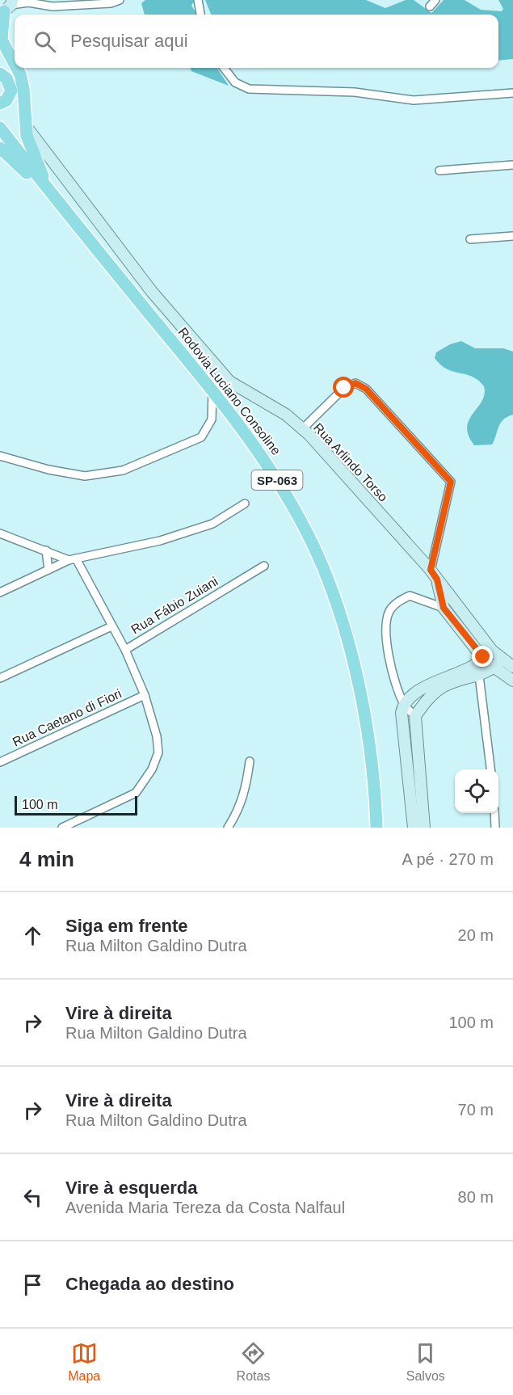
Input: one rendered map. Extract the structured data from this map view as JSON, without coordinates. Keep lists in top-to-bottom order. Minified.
{"streets":{"main road":["Rodovia Luciano Consoline","Rua Arlindo Torso","SP-063"],"street":["Rua Fábio Zuiani","Rua Caetano di Fiori"]},"crossings":[["Rua Fábio Zuiani","Rua Caetano di Fiori"]],"scale_bar":"100 m","page":{"search":"Pesquisar aqui","scale":"100 m","heading":["4 min","A pé · 270 m"],"list":[["Siga em frente","Rua Milton Galdino Dutra","20 m"],["Vire à direita","Rua Milton Galdino Dutra","100 m"],["Vire à direita","Rua Milton Galdino Dutra","70 m"],["Vire à esquerda","Avenida Maria Tereza da Costa Nalfaul","80 m"],"Chegada ao destino"],"nav":["Mapa","Rotas","Salvos"]}}
